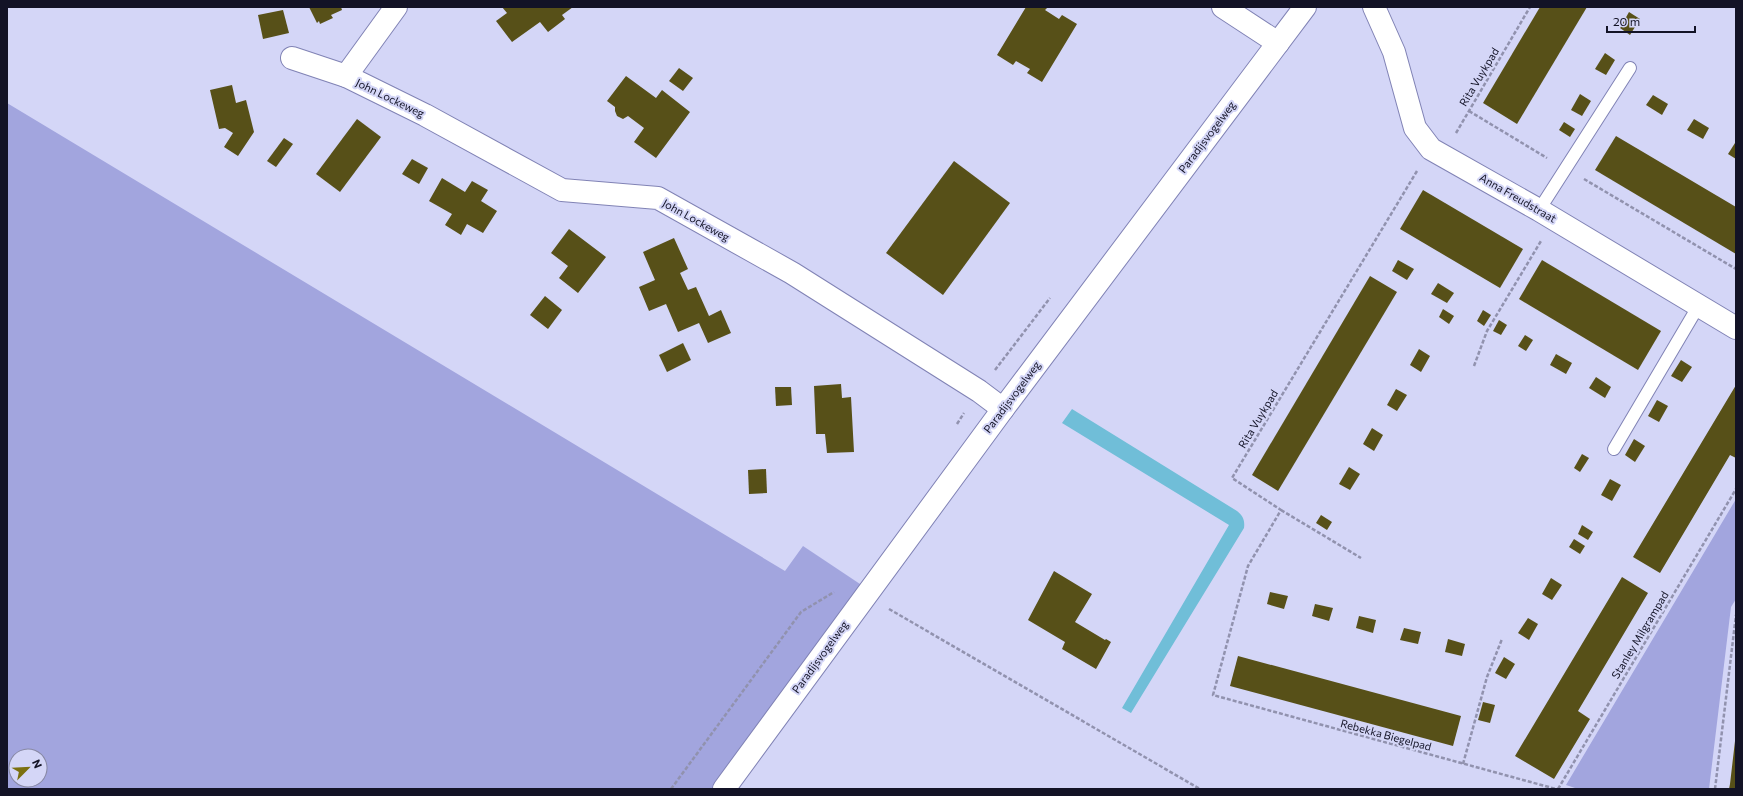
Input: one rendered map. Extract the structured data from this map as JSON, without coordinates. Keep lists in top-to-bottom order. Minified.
{"streets":{"street":["John Lockeweg","Paradijsvogelweg","Anna Freudstraat"],"path":["Rita Vuykpad","Stanley Milgrampad","Rebekka Biegelpad"]},"crossings":[["Rita Vuykpad","Anna Freudstraat"],["Rita Vuykpad","Rebekka Biegelpad"],["John Lockeweg","Paradijsvogelweg"],["Stanley Milgrampad","Rebekka Biegelpad"]],"scale_bar":"20 m","north":"top right"}
